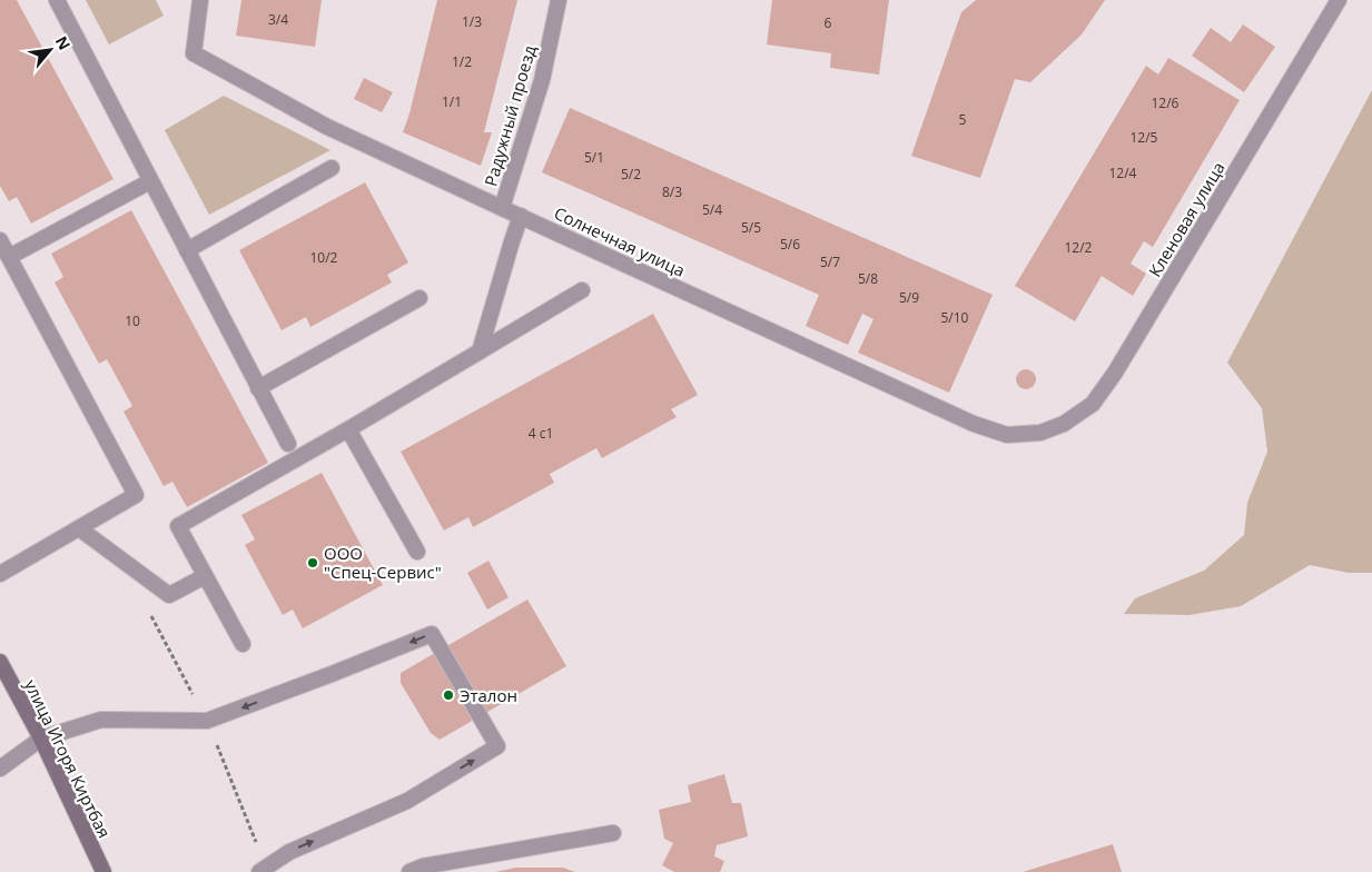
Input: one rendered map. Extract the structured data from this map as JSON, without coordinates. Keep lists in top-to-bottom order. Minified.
{"streets":{"main road":["улица Игоря Киртбая"],"street":["Радужный проезд","Кленовая улица","Солнечная улица"]},"crossings":[["Радужный проезд","Солнечная улица"],["Кленовая улица","Солнечная улица"]],"places":["ООО \"Спец-Сервис\"","Эталон"],"house_numbers":["3/4","1/3","6","1/2","1/1","12/6","5","12/5","5/1","12/4","5/2","8/3","5/4","5/5","5/6","12/2","10/2","5/7","5/8","5/9","5/10","10","4 с1"],"north":"top right"}
